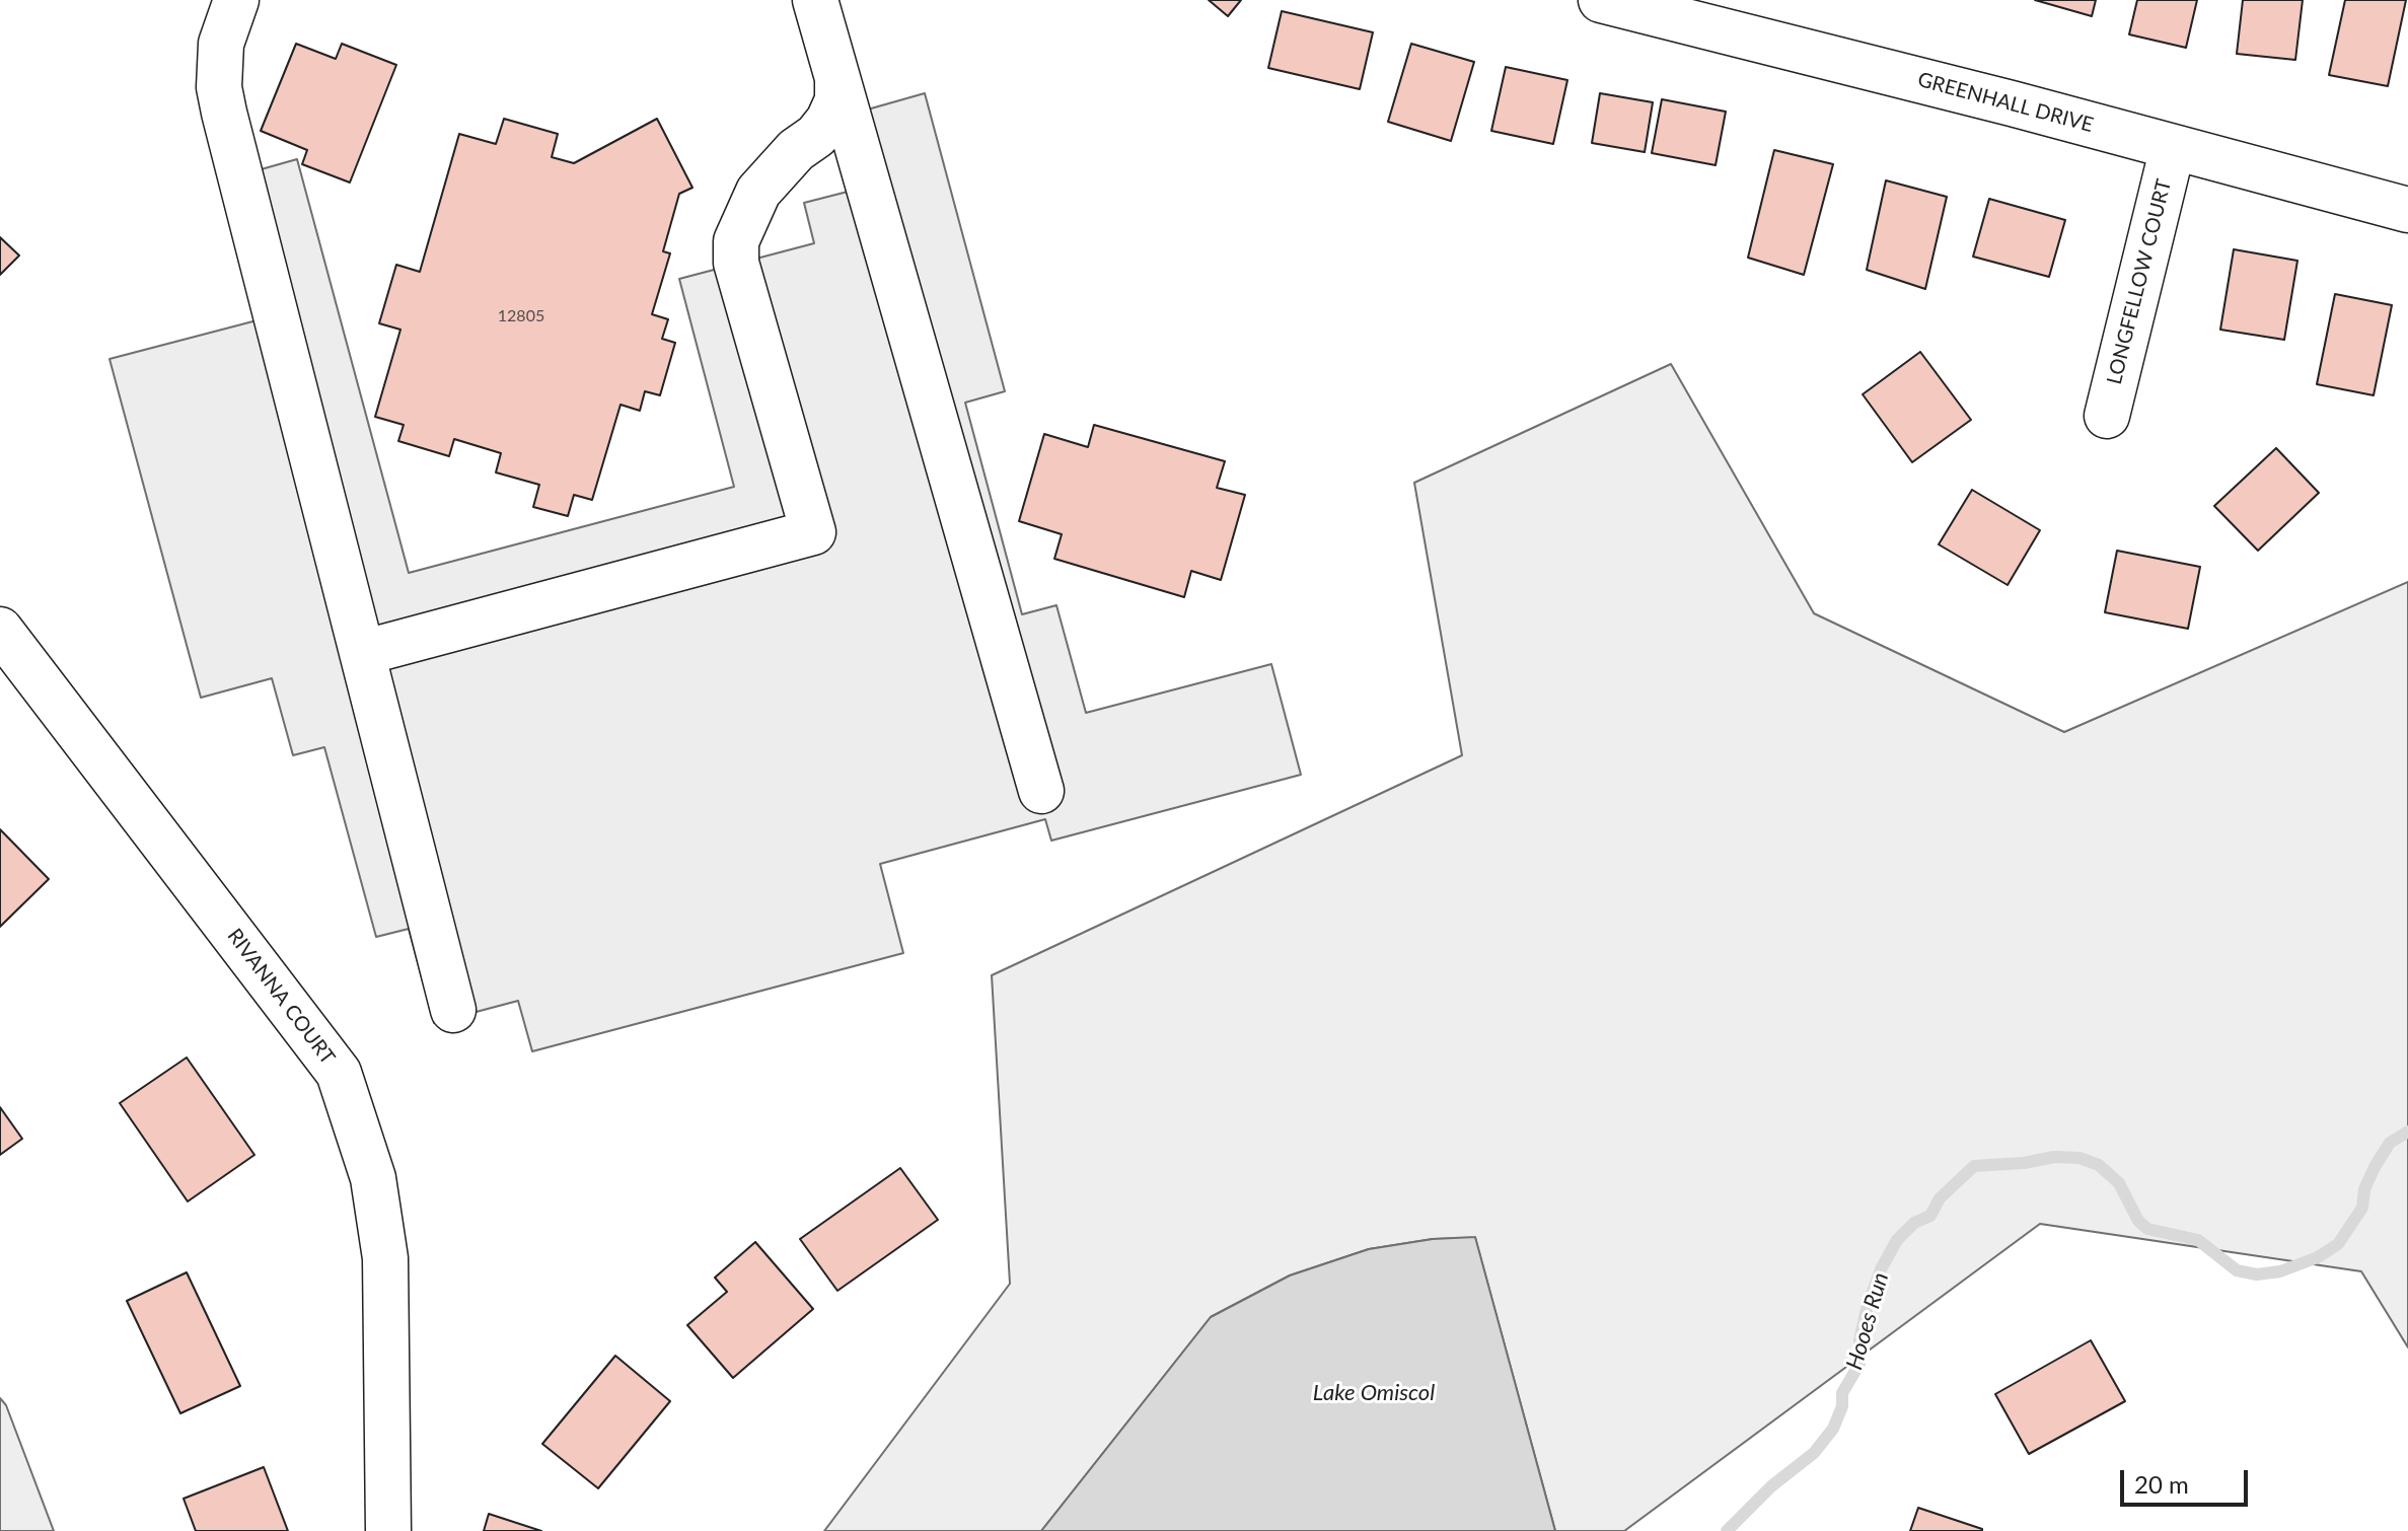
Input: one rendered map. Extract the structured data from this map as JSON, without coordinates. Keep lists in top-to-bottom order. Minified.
{"streets":{"street":["GREENHALL DRIVE","LONGFELLOW COURT","RIVANNA COURT"]},"crossings":[["GREENHALL DRIVE","LONGFELLOW COURT"]],"water":["Hooes Run","Lake Omiscol"],"house_numbers":["12805"],"scale_bar":"20 m"}
